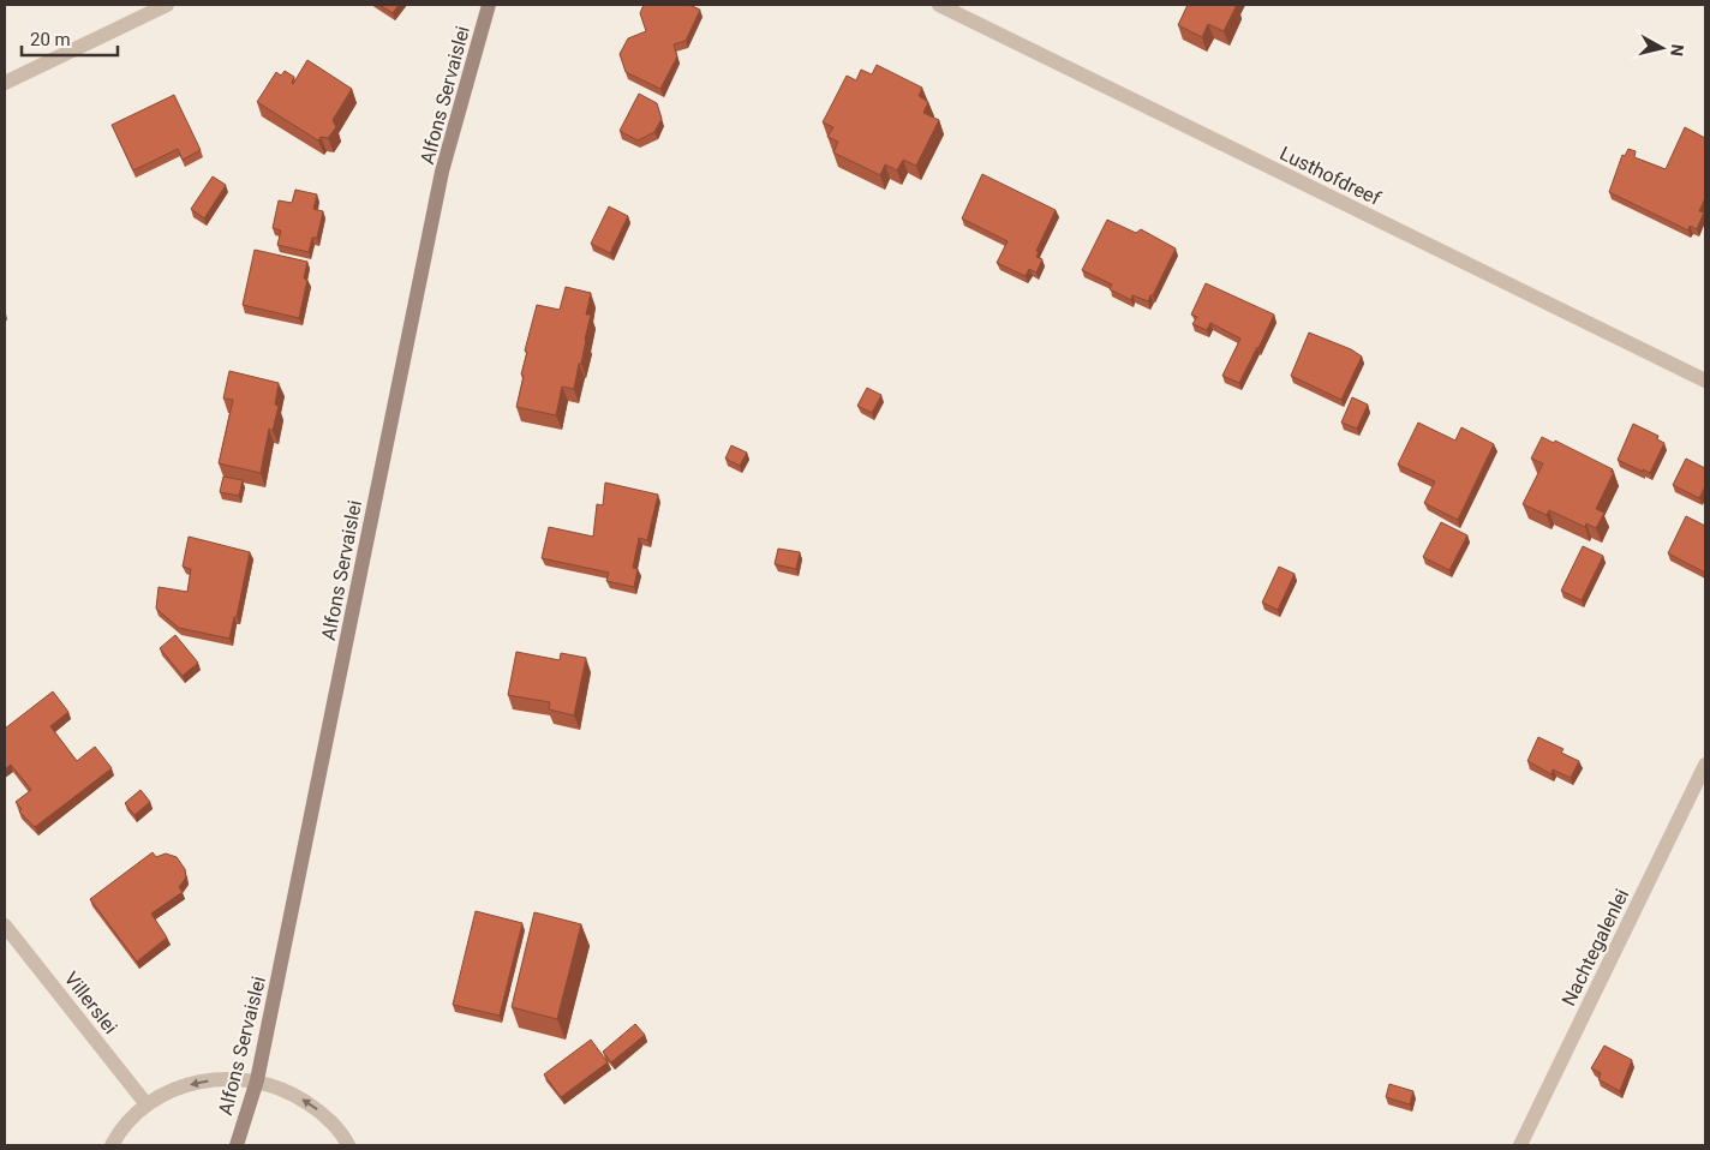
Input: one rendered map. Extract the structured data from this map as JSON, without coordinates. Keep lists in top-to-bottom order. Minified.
{"streets":{"street":["Alfons Servaislei","Lusthofdreef","Nachtegalenlei","Villerslei"]},"scale_bar":"20 m","north":"right"}
